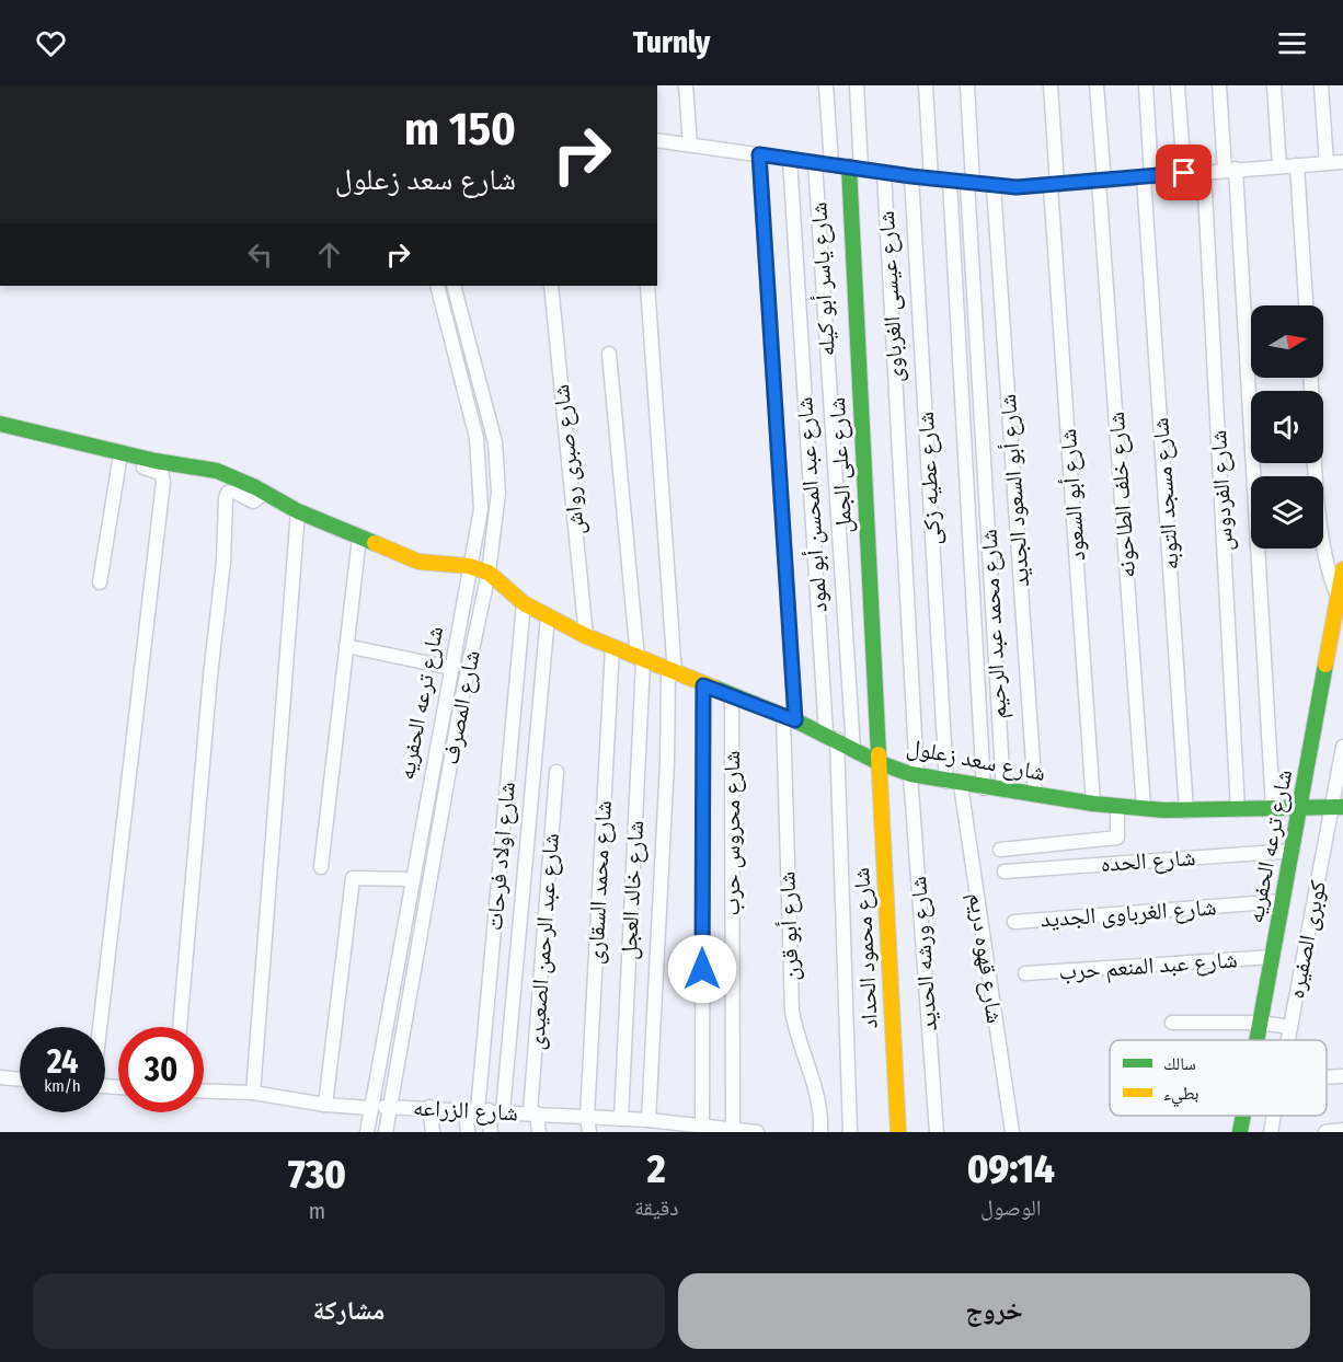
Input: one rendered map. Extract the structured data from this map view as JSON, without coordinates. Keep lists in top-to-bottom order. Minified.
{"streets":{"street":["شارع ياسر أبو كيله","شارع عيسى الغرباوى","شارع صبرى رواش","شارع على الجمل","شارع عطيه زكى","شارع أبو السعود الجديد","شارع الفردوس","شارع مسجد التوبه","شارع أبو السعود","شارع خلف الطاحونه","شارع عبد المحسن أبو لمود","شارع محمد عبد الرحيم","شارع ترعه الحفريه","شارع المصرف","شارع سعد زعلول","شارع محروس حرب","شارع اولاد فرحات","شارع الحده","شارع محمد السقارى","شارع خالد العجل","شارع الغرباوى الجديد","شارع أبو قرن","كوبرى الصفيره","شارع عبد الرحمن الصعيدى","شارع محمود الحداد","شارع ورشه الحديد","شارع قهوه دريم","شارع عبد المنعم حرب","شارع الزراعه"]},"crossings":[["شارع ياسر أبو كيله","شارع سعد زعلول"],["شارع عيسى الغرباوى","شارع سعد زعلول"],["شارع عيسى الغرباوى","شارع ورشه الحديد"],["شارع صبرى رواش","شارع سعد زعلول"],["شارع على الجمل","شارع سعد زعلول"],["شارع على الجمل","شارع محمود الحداد"],["شارع عطيه زكى","شارع سعد زعلول"],["شارع عطيه زكى","شارع قهوه دريم"],["شارع أبو السعود الجديد","شارع سعد زعلول"],["شارع الفردوس","شارع سعد زعلول"],["شارع مسجد التوبه","شارع سعد زعلول"],["شارع أبو السعود","شارع سعد زعلول"],["شارع خلف الطاحونه","شارع سعد زعلول"],["شارع عبد المحسن أبو لمود","شارع سعد زعلول"],["شارع محمد عبد الرحيم","شارع سعد زعلول"],["شارع ترعه الحفريه","شارع سعد زعلول"],["شارع ترعه الحفريه","شارع الحده"],["شارع ترعه الحفريه","شارع الغرباوى الجديد"],["شارع ترعه الحفريه","شارع عبد المنعم حرب"],["شارع ترعه الحفريه","شارع الزراعه"],["شارع المصرف","شارع سعد زعلول"],["شارع المصرف","شارع الزراعه"],["شارع سعد زعلول","شارع محروس حرب"],["شارع سعد زعلول","شارع اولاد فرحات"],["شارع سعد زعلول","شارع محمد السقارى"],["شارع سعد زعلول","شارع خالد العجل"],["شارع سعد زعلول","شارع أبو قرن"],["شارع سعد زعلول","كوبرى الصفيره"],["شارع سعد زعلول","شارع محمود الحداد"],["شارع سعد زعلول","شارع ورشه الحديد"],["شارع سعد زعلول","شارع قهوه دريم"],["شارع محروس حرب","شارع الزراعه"],["شارع اولاد فرحات","شارع الزراعه"],["شارع محمد السقارى","شارع الزراعه"],["شارع خالد العجل","شارع الزراعه"],["شارع عبد الرحمن الصعيدى","شارع الزراعه"]],"legend":["سالك","بطيء"],"north":"right","page":{"header":"Turnly","turn":["150 m","شارع سعد زعلول"],"speed":"24 km/h","limit":"30","eta":["09:14","الوصول","2","دقيقة","730","m"],"buttons":["خروج","مشاركة"]}}
